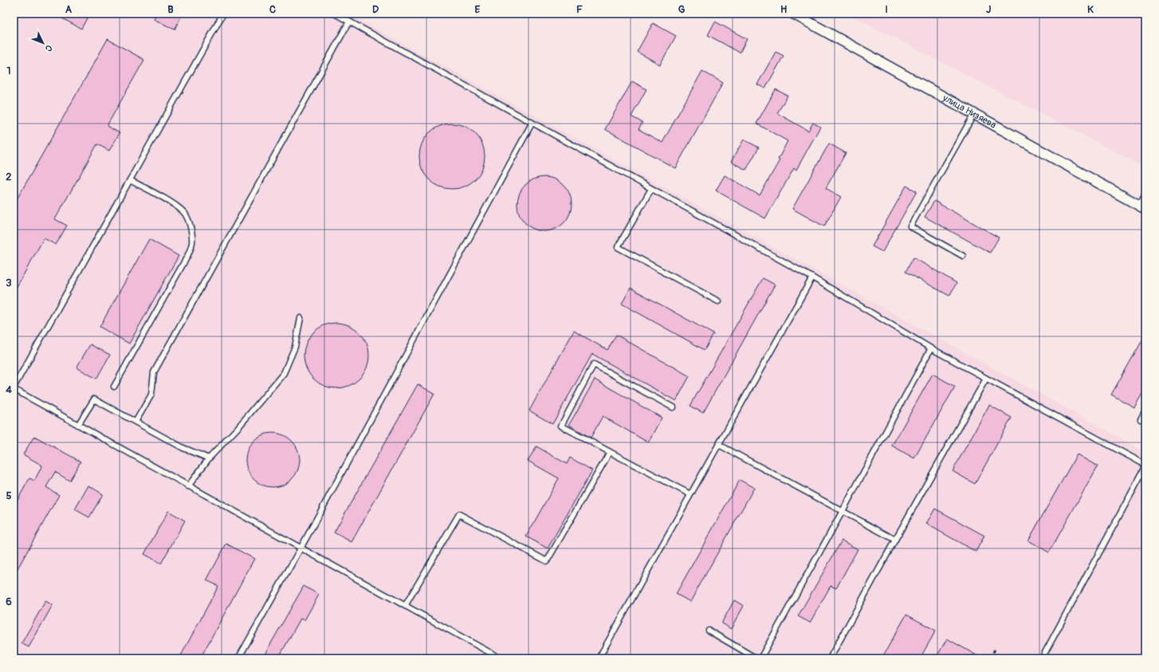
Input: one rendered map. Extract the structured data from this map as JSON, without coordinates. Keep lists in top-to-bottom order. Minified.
{"streets":{"street":["улица Низяева"]},"north":"bottom right","grid":{"columns":["A","B","C","D","E","F","G","H","I","J","K"],"rows":["1","2","3","4","5","6"]}}
